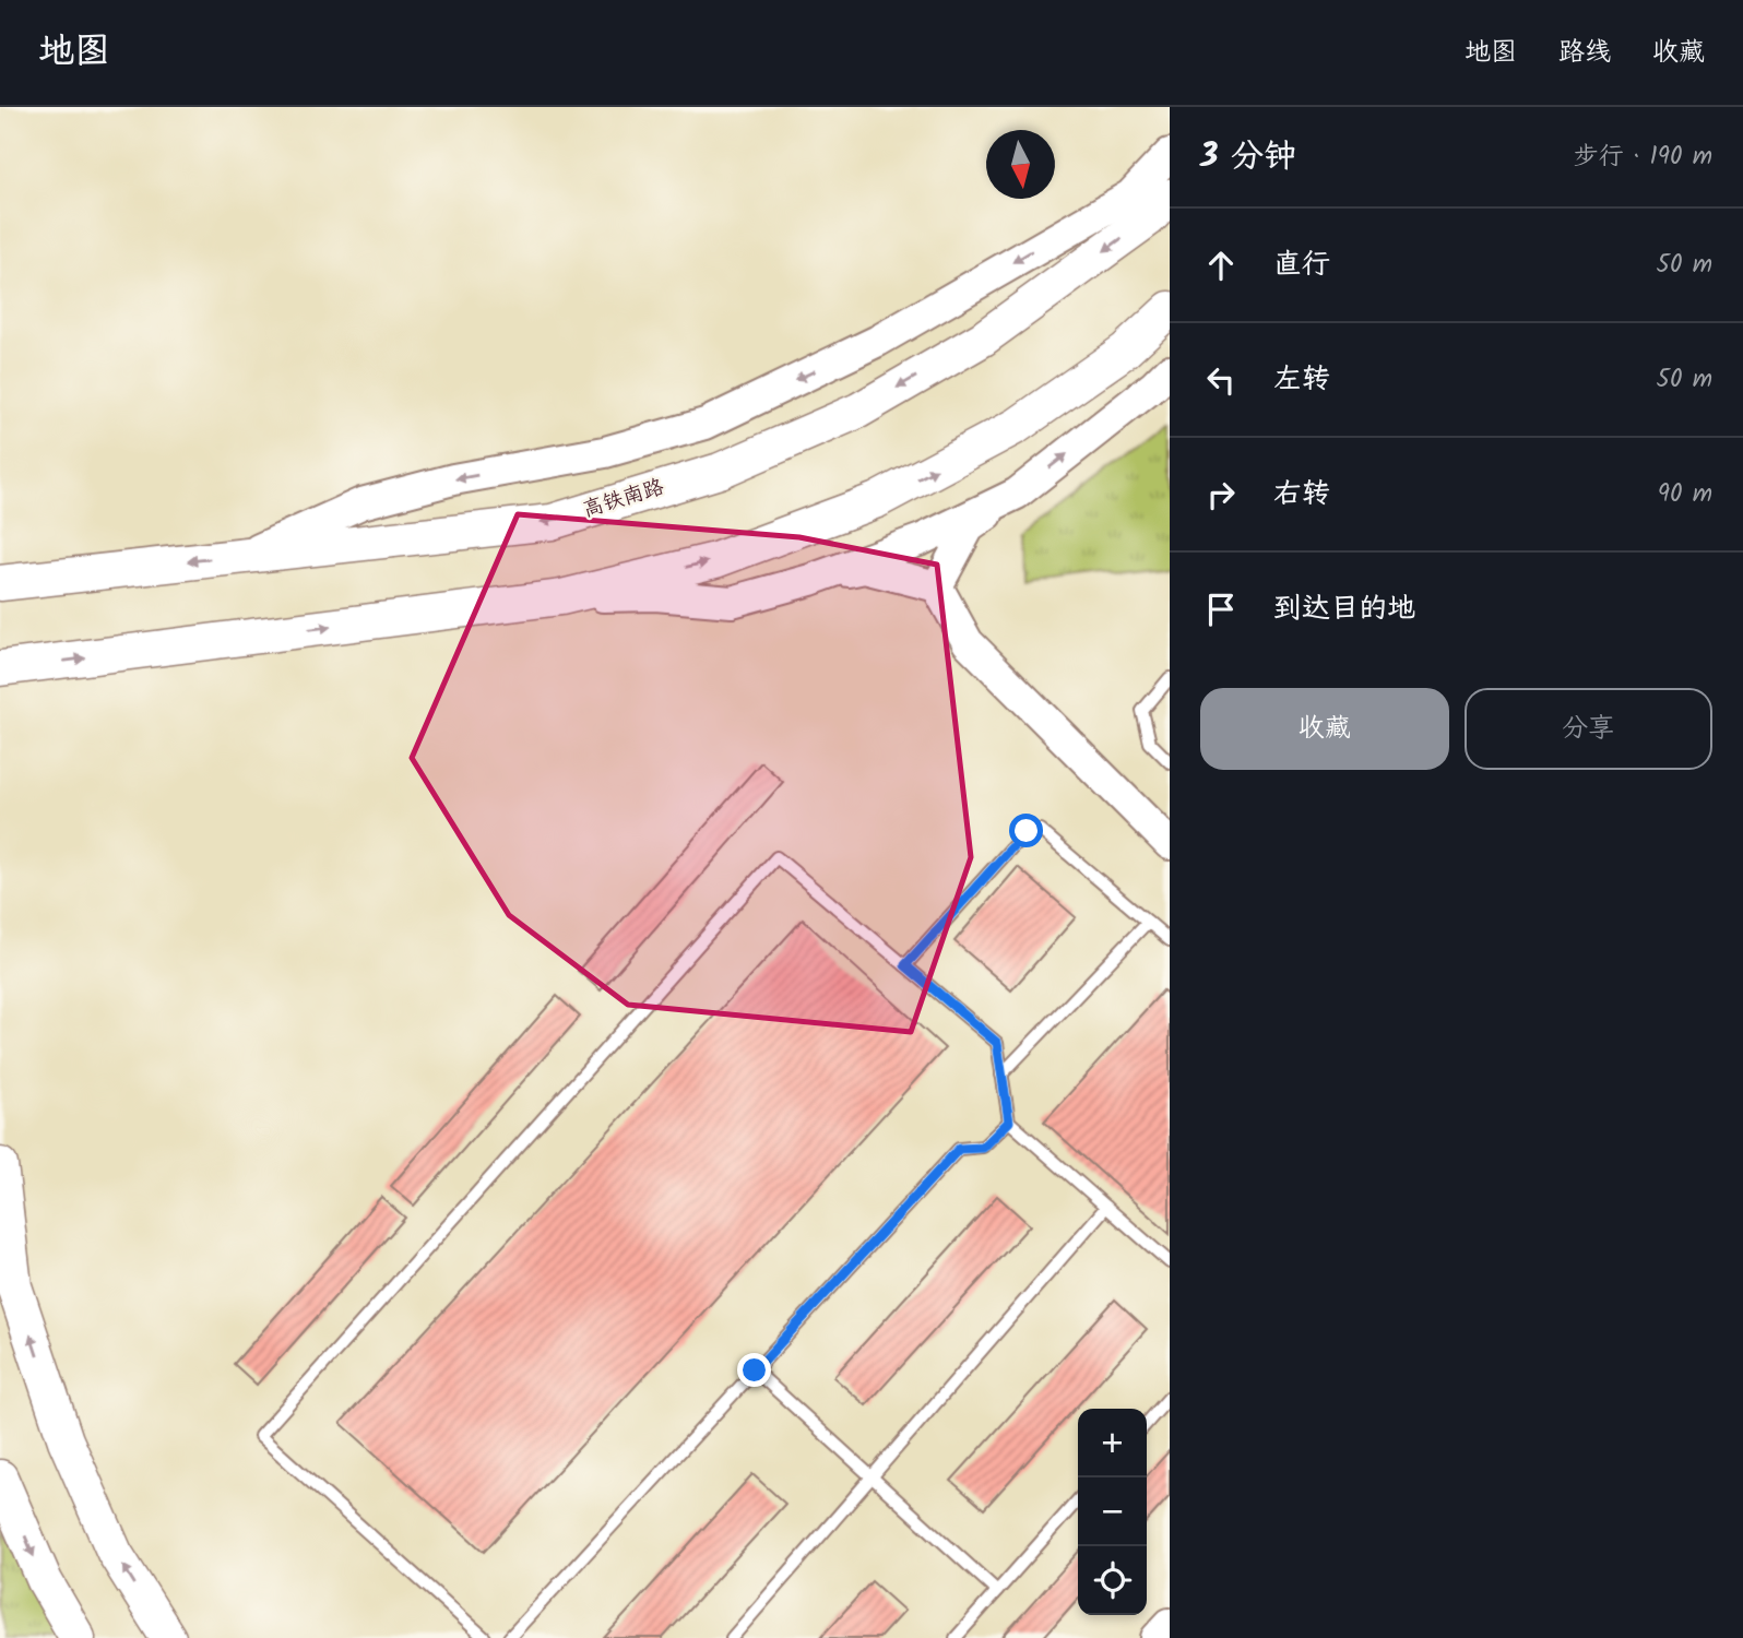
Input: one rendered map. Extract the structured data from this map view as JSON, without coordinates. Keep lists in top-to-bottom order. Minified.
{"streets":{"main road":["高铁南路"]},"north":"bottom","page":{"header":"地图","nav":["地图","路线","收藏"],"heading":["3 分钟","步行 · 190 m"],"list":[["直行","50 m"],["左转","50 m"],["右转","90 m"],"到达目的地"],"buttons":["收藏","分享"],"map_buttons":["+","−"]}}
